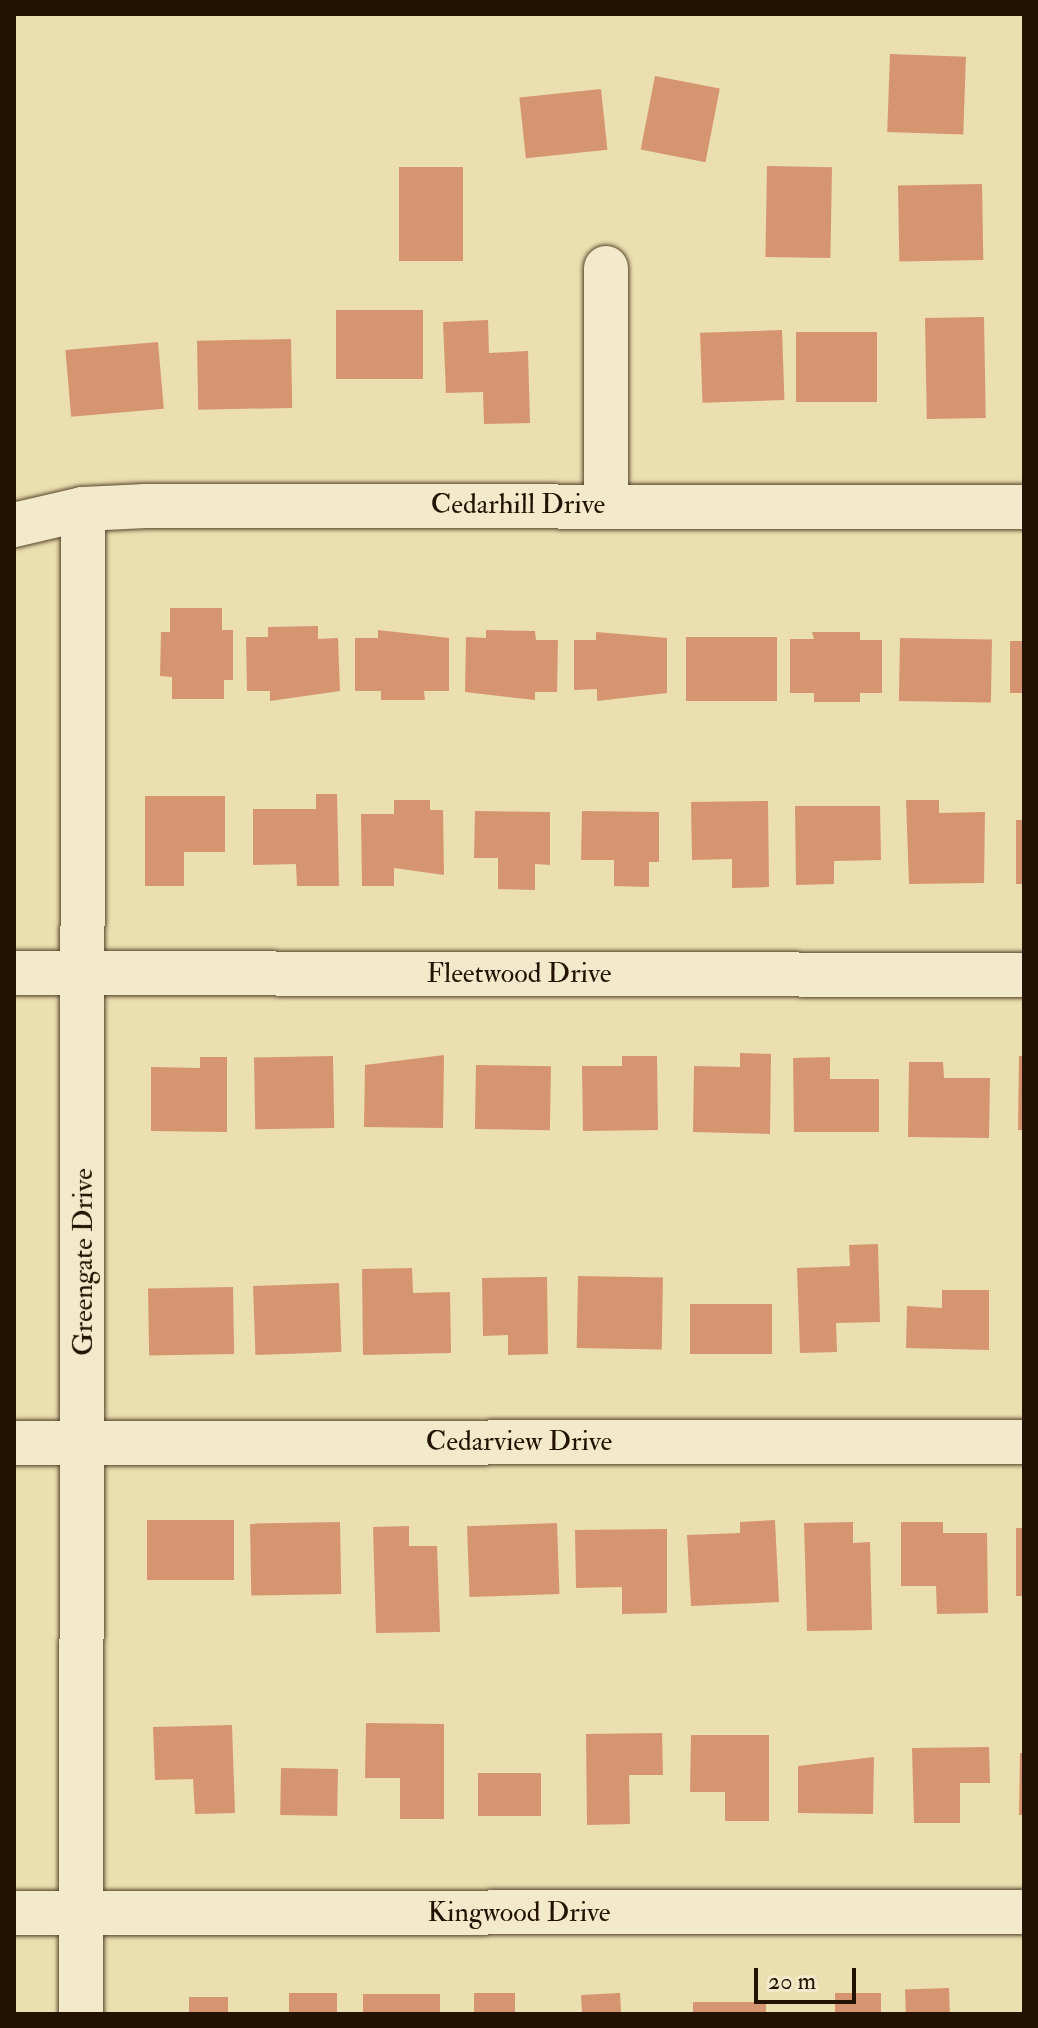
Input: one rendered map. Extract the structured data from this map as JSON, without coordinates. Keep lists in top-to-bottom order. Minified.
{"streets":{"street":["Cedarhill Drive","Fleetwood Drive","Greengate Drive","Cedarview Drive","Kingwood Drive"]},"crossings":[["Cedarhill Drive","Greengate Drive"],["Fleetwood Drive","Greengate Drive"],["Greengate Drive","Cedarview Drive"],["Greengate Drive","Kingwood Drive"]],"scale_bar":"20 m"}
